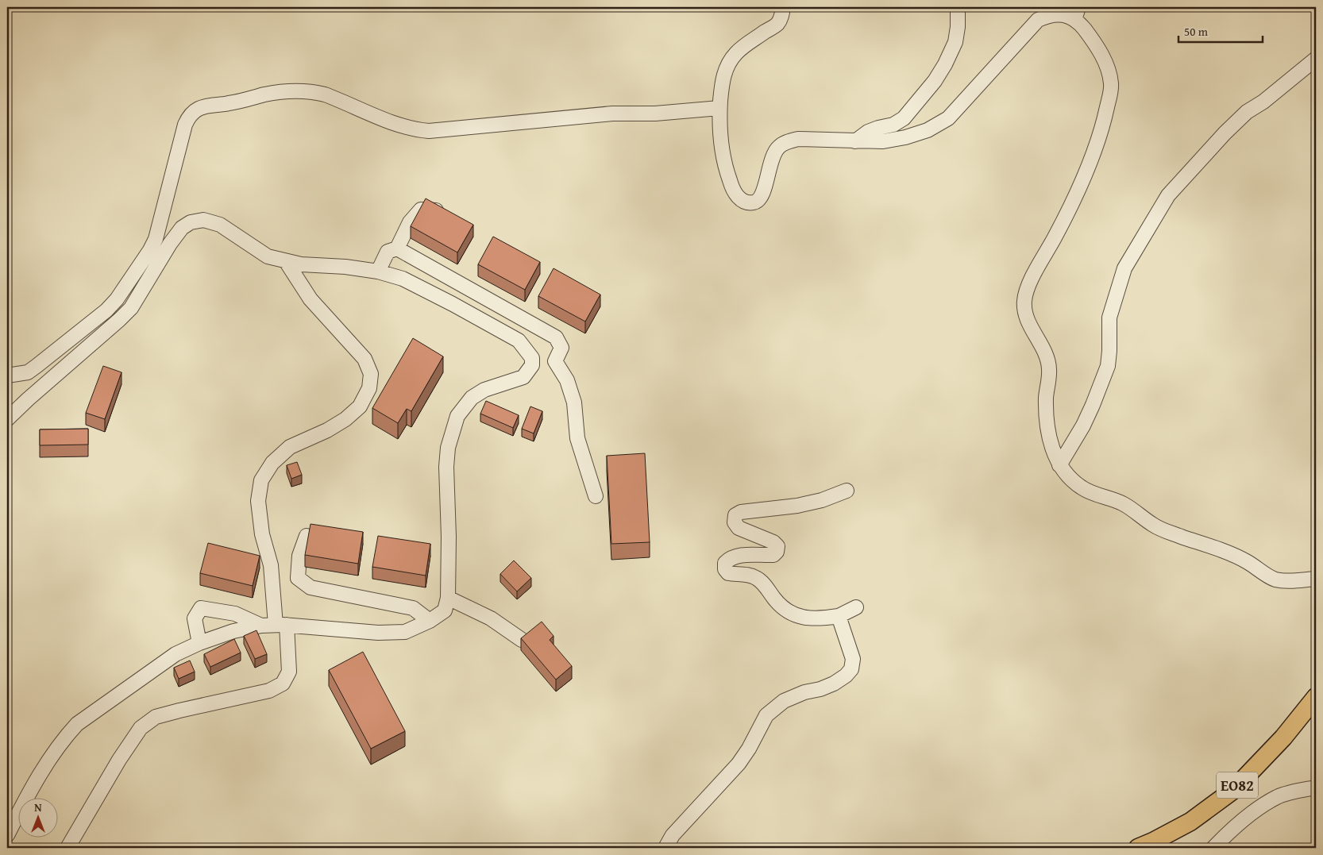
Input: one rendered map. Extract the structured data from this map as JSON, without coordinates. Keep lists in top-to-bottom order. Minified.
{"streets":{"main road":["ΕΟ82"]},"scale_bar":"50 m","north":"top"}
